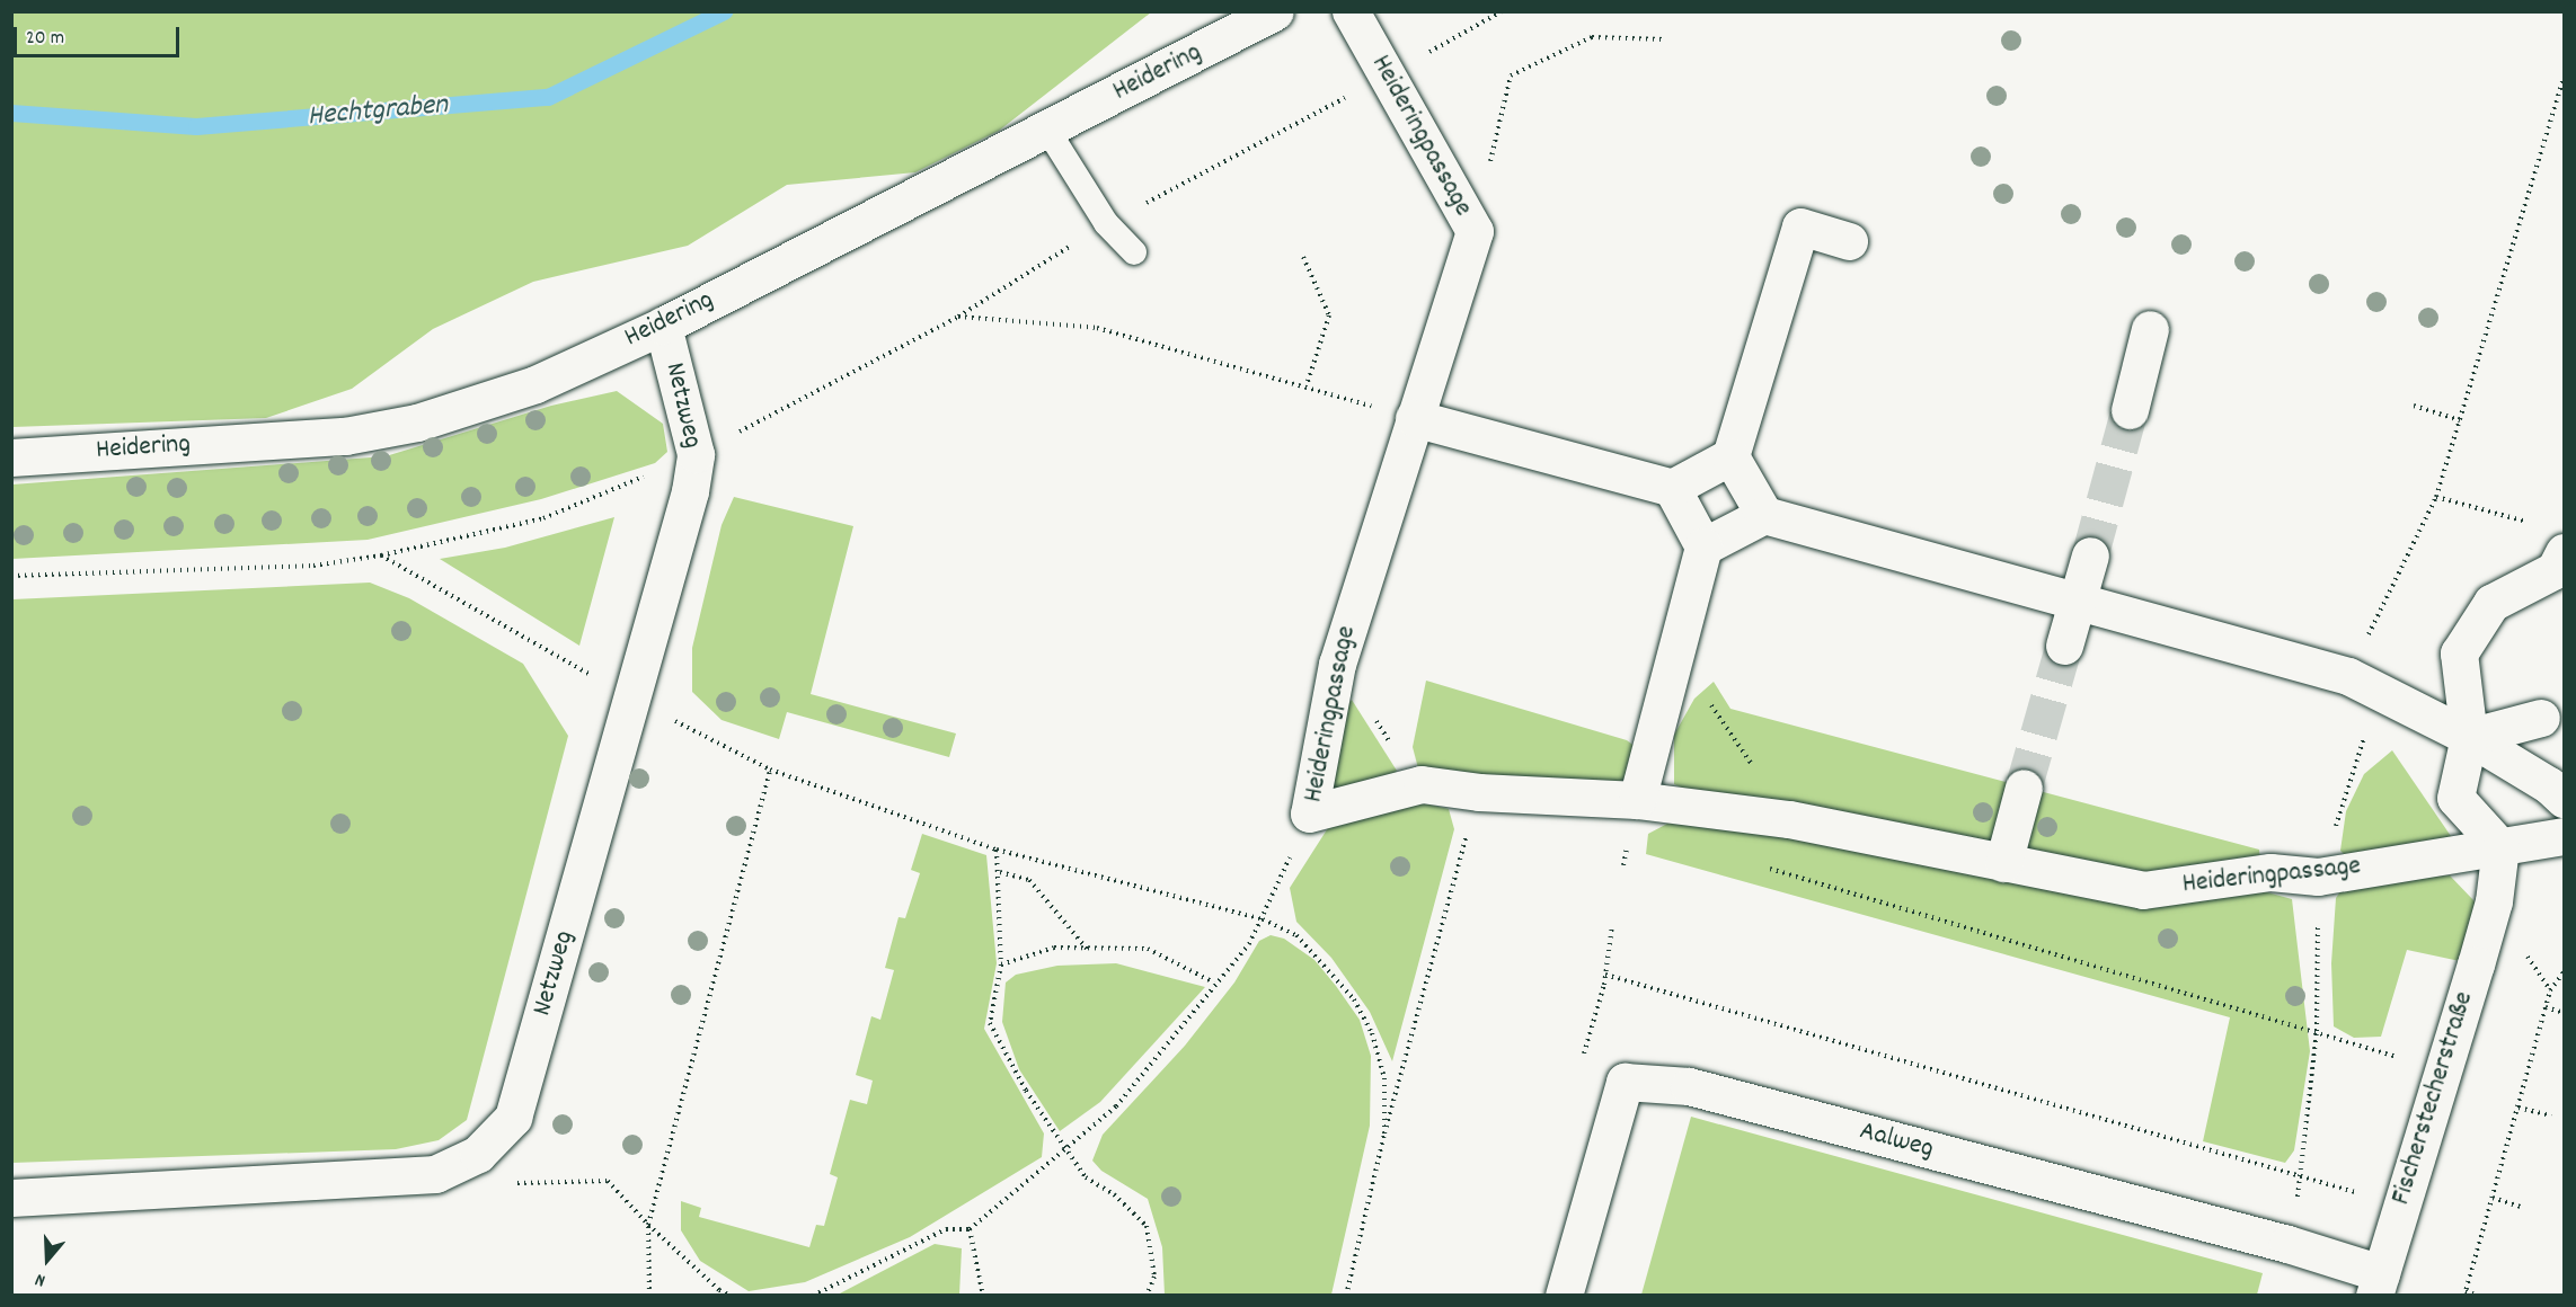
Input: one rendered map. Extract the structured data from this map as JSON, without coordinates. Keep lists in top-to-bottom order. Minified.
{"streets":{"street":["Heidering","Heideringpassage","Netzweg","Fischerstecherstraße","Aalweg"]},"crossings":[["Heidering","Netzweg"],["Heideringpassage","Fischerstecherstraße"],["Fischerstecherstraße","Aalweg"]],"water":["Hechtgraben"],"scale_bar":"20 m","north":"bottom"}
